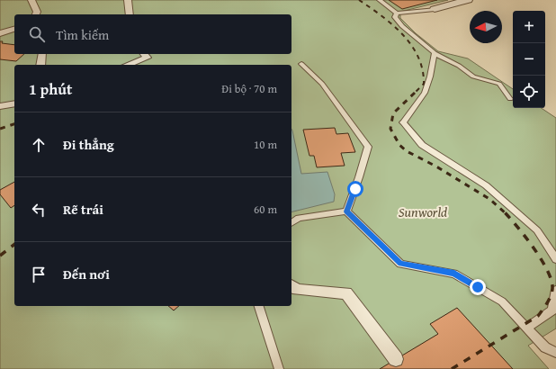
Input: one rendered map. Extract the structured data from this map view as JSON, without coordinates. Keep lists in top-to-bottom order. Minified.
{"parks":["Sunworld"],"north":"left","page":{"map_buttons":["+","−"],"search":"Tìm kiếm","heading":["1 phút","Đi bộ · 70 m"],"list":[["Đi thẳng","10 m"],["Rẽ trái","60 m"],"Đến nơi"]}}
